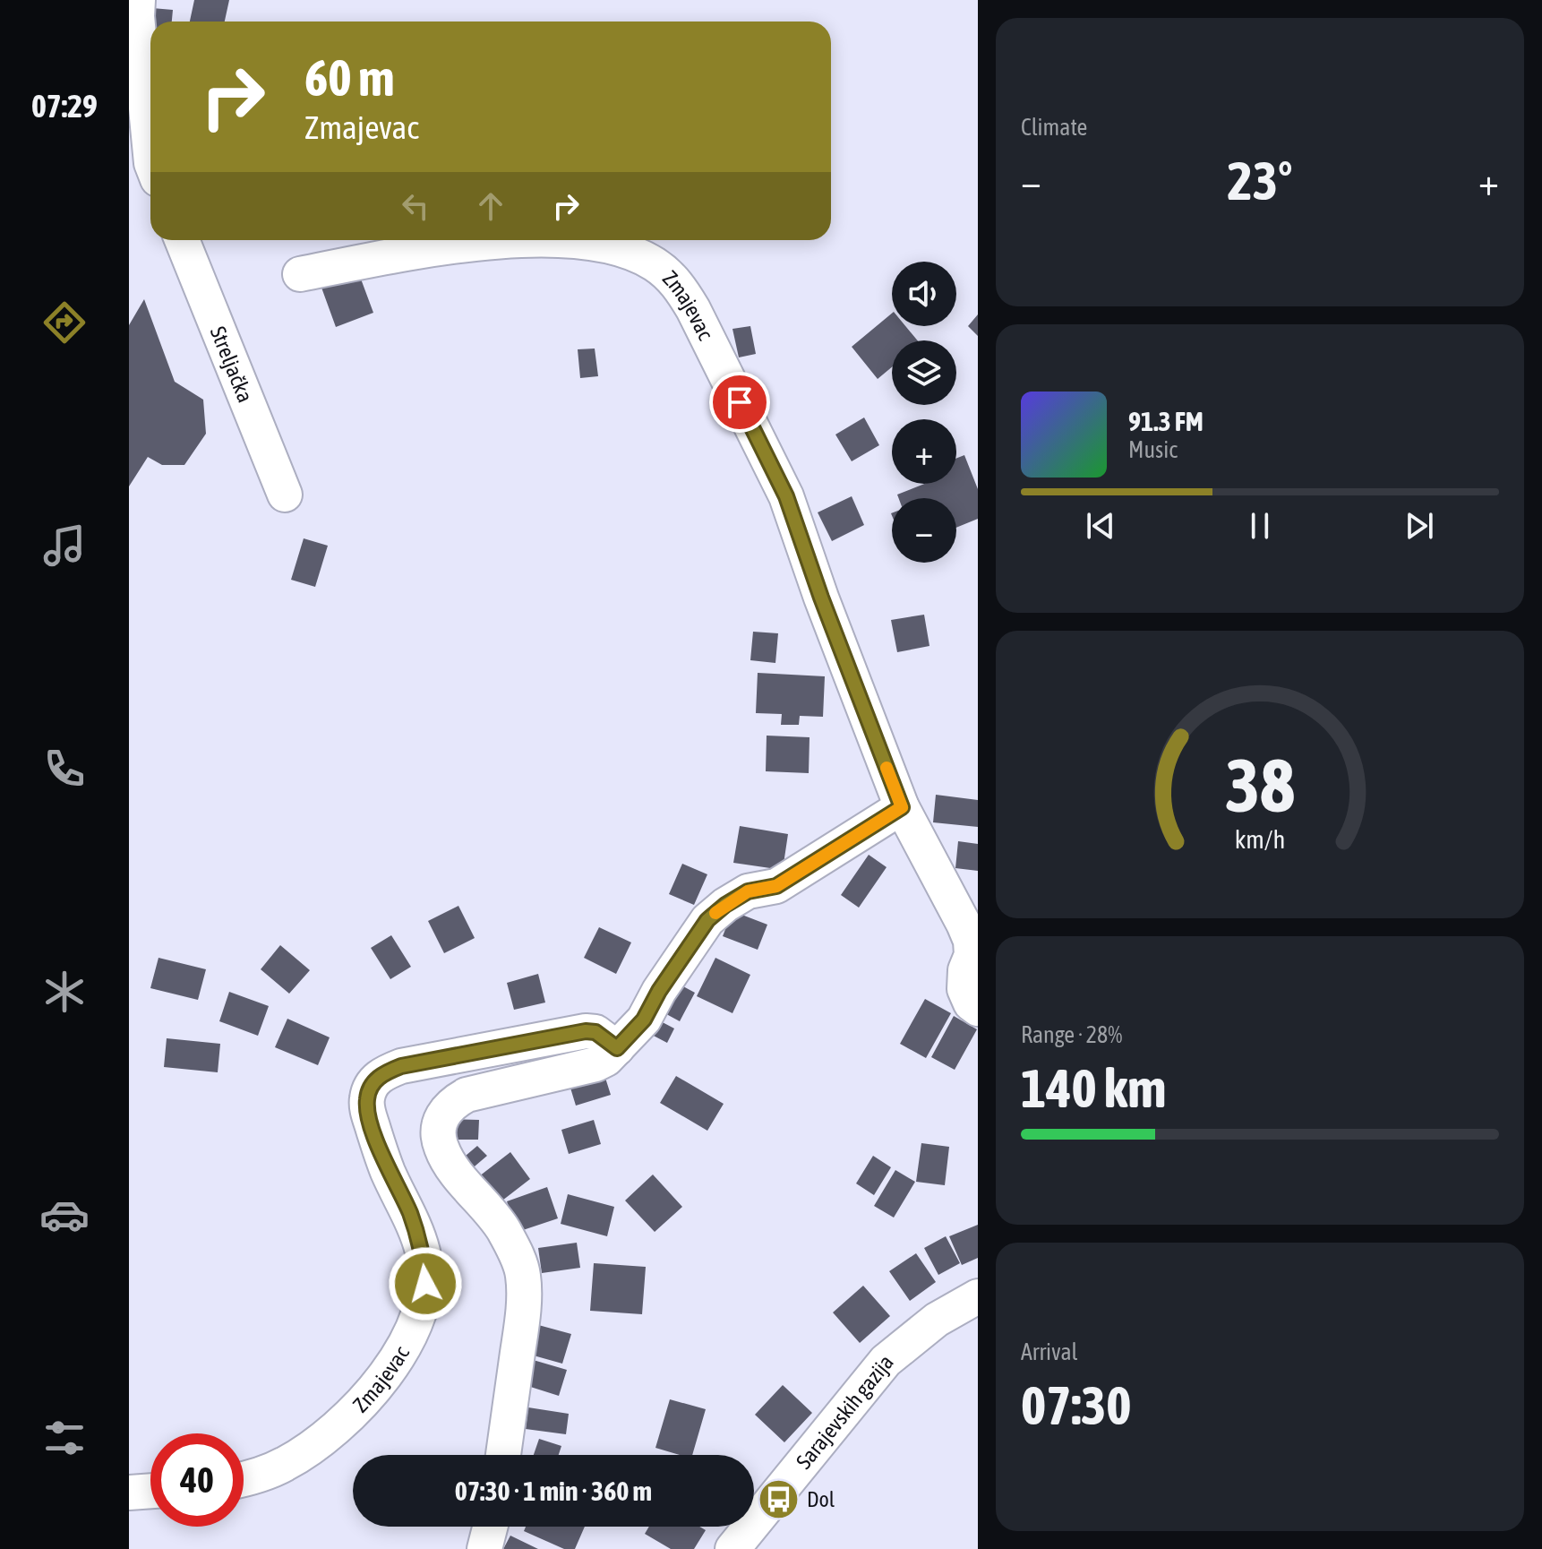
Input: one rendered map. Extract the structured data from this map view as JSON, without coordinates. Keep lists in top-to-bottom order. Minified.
{"streets":{"street":["Zmajevac","Streljačka","Sarajevskih gazija"]},"places":{"bus stop":["Dol"]},"page":{"tabs":"07:29","tile":["Climate",["Range · 28%","140 km"],["Arrival","07:30"]],"turn":["60 m","Zmajevac"],"heat":["−","23°","+"],"map_buttons":["+","−"],"song":["91.3 FM","Music"],"limit":"40","trip":"07:30 · 1 min · 360 m","gauge":["38","km/h"]}}
